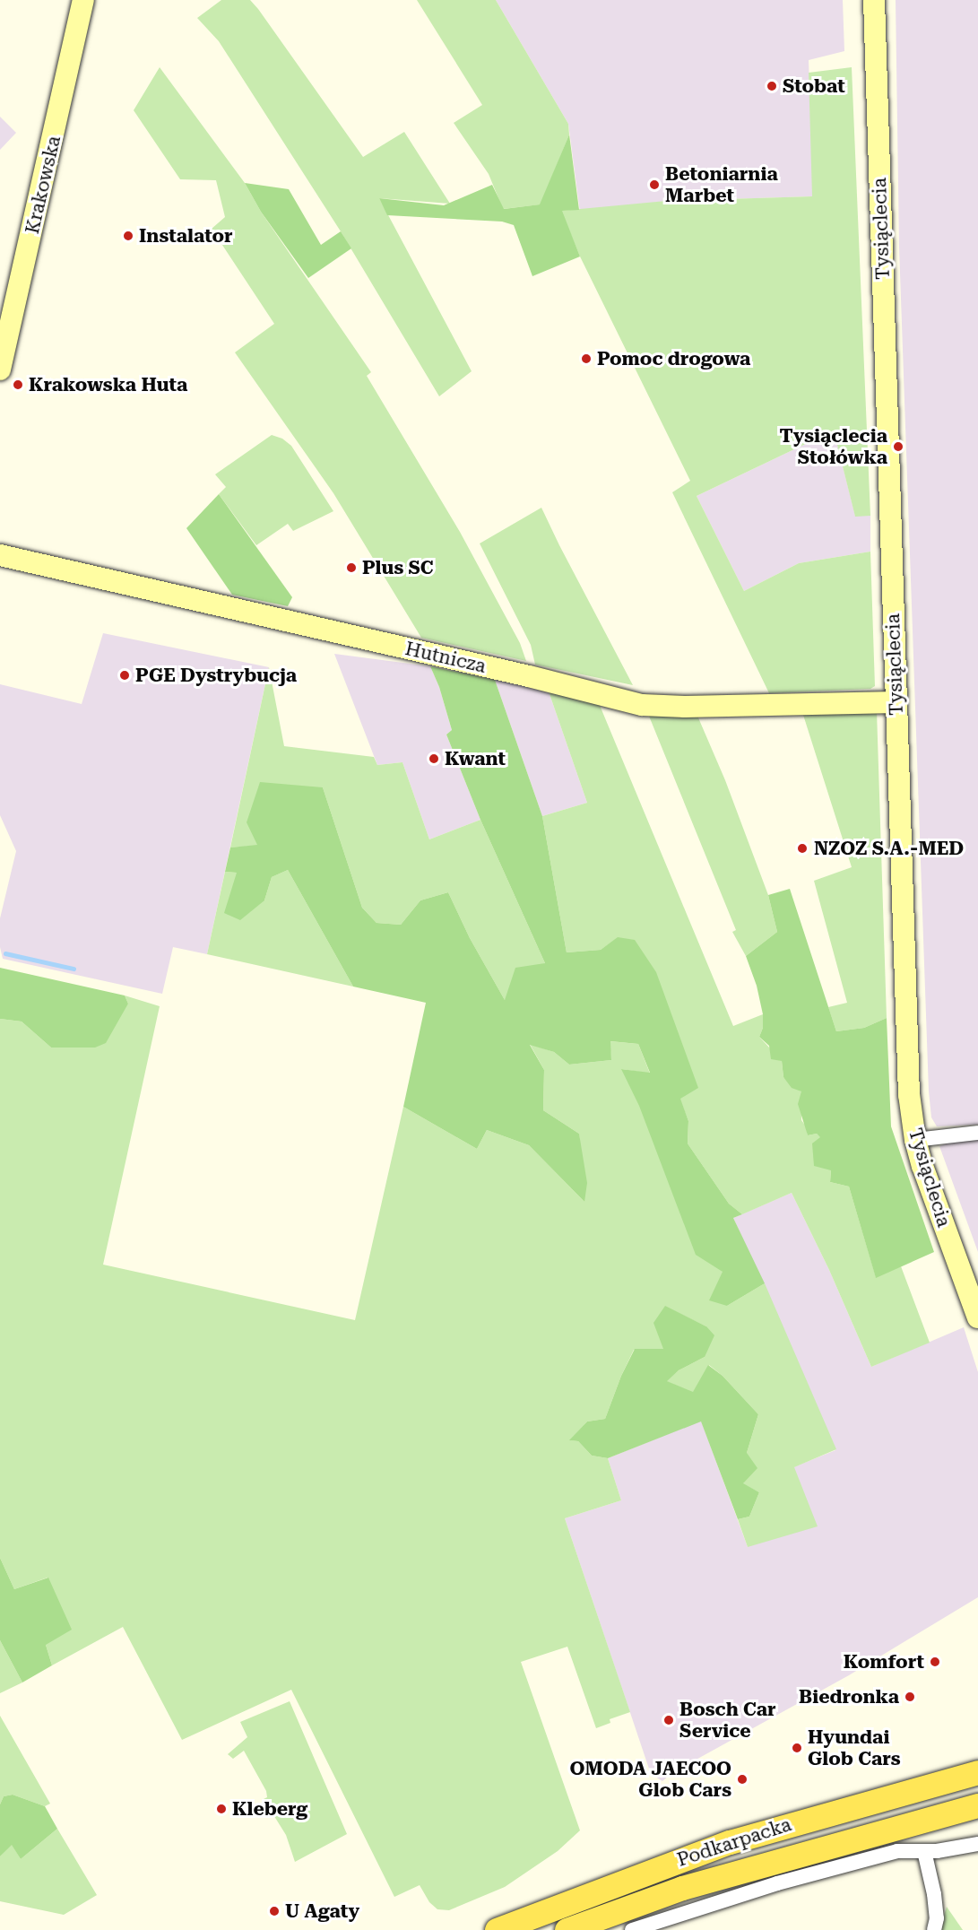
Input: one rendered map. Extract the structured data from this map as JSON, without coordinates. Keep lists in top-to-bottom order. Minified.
{"streets":{"main road":["Podkarpacka"],"street":["Krakowska","Tysiąclecia","Hutnicza"]},"crossings":[["Tysiąclecia","Hutnicza"]],"places":["Stobat","Betoniarnia Marbet","Instalator","Pomoc drogowa","Krakowska Huta","Tysiąclecia Stołówka","Plus SC","PGE Dystrybucja","Kwant","NZOZ S.A.-MED","Komfort","Biedronka","Bosch Car Service","Hyundai Glob Cars","OMODA JAECOO Glob Cars","Kleberg","U Agaty"]}
